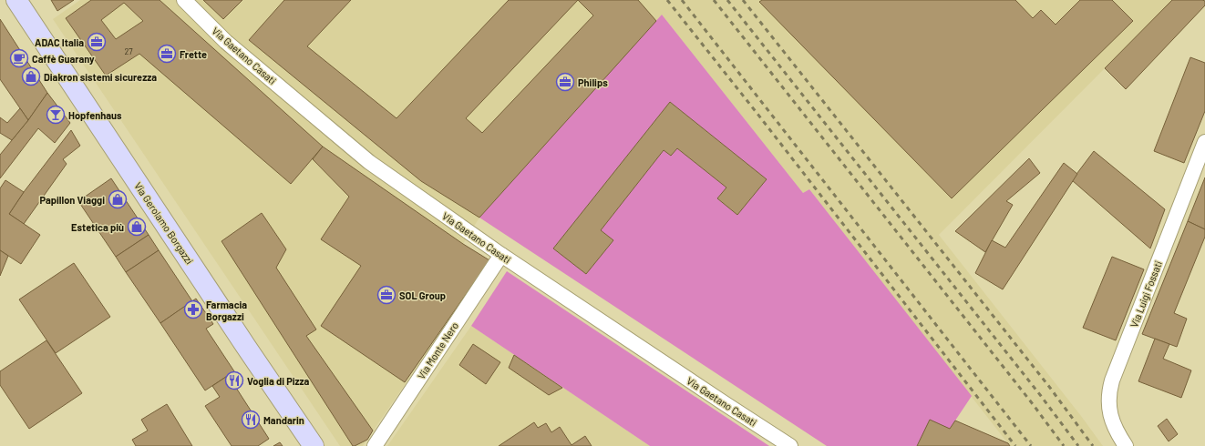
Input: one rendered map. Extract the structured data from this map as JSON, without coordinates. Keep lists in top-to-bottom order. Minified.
{"streets":{"main road":["Via Gerolamo Borgazzi"],"street":["Via Gaetano Casati","Via Luigi Fossati","Via Monte Nero"]},"crossings":[["Via Gaetano Casati","Via Monte Nero"]],"places":{"office":["ADAC Italia","Frette","Philips","SOL Group"],"cafe":["Caffè Guarany"],"shop":["Diakron sistemi sicurezza","Papillon Viaggi","Estetica più"],"bar":["Hopfenhaus"],"pharmacy":["Farmacia Borgazzi"],"restaurant":["Voglia di Pizza","Mandarin"]},"house_numbers":["27"]}
